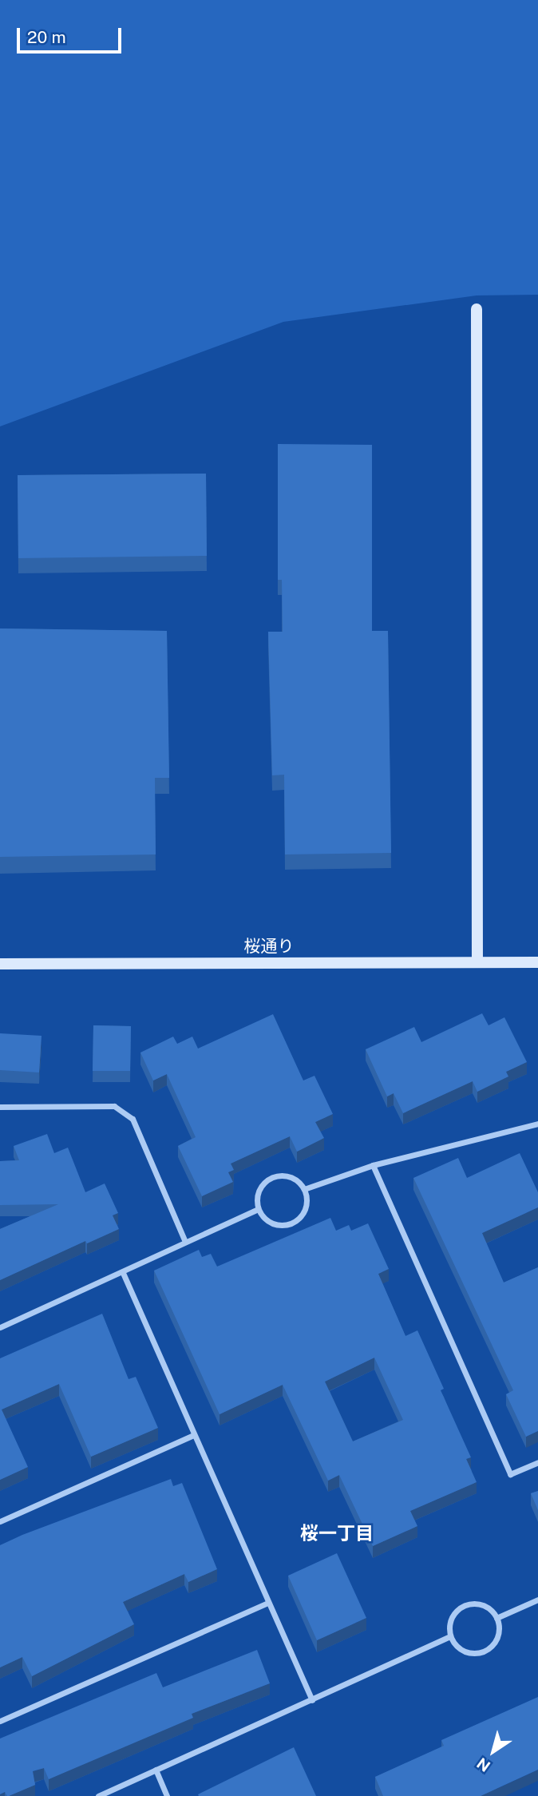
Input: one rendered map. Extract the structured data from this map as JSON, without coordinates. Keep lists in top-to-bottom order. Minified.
{"streets":{"street":["桜通り"]},"districts":["桜一丁目"],"scale_bar":"20 m","north":"bottom left"}
